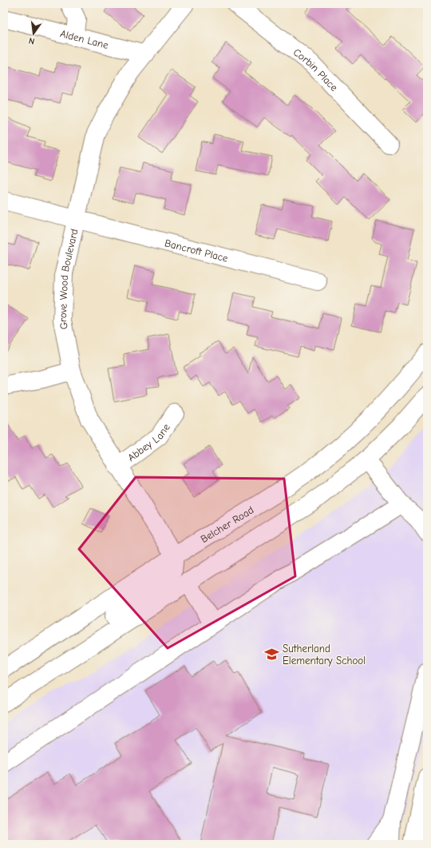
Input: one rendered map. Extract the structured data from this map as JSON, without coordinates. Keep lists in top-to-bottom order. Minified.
{"streets":{"street":["Alden Lane","Corbin Place","Bancroft Place","Grove Wood Boulevard","Abbey Lane","Belcher Road"]},"crossings":[["Alden Lane","Grove Wood Boulevard"],["Bancroft Place","Grove Wood Boulevard"],["Grove Wood Boulevard","Abbey Lane"],["Grove Wood Boulevard","Belcher Road"]],"places":{"school or university":["Sutherland Elementary School"]},"north":"bottom"}
